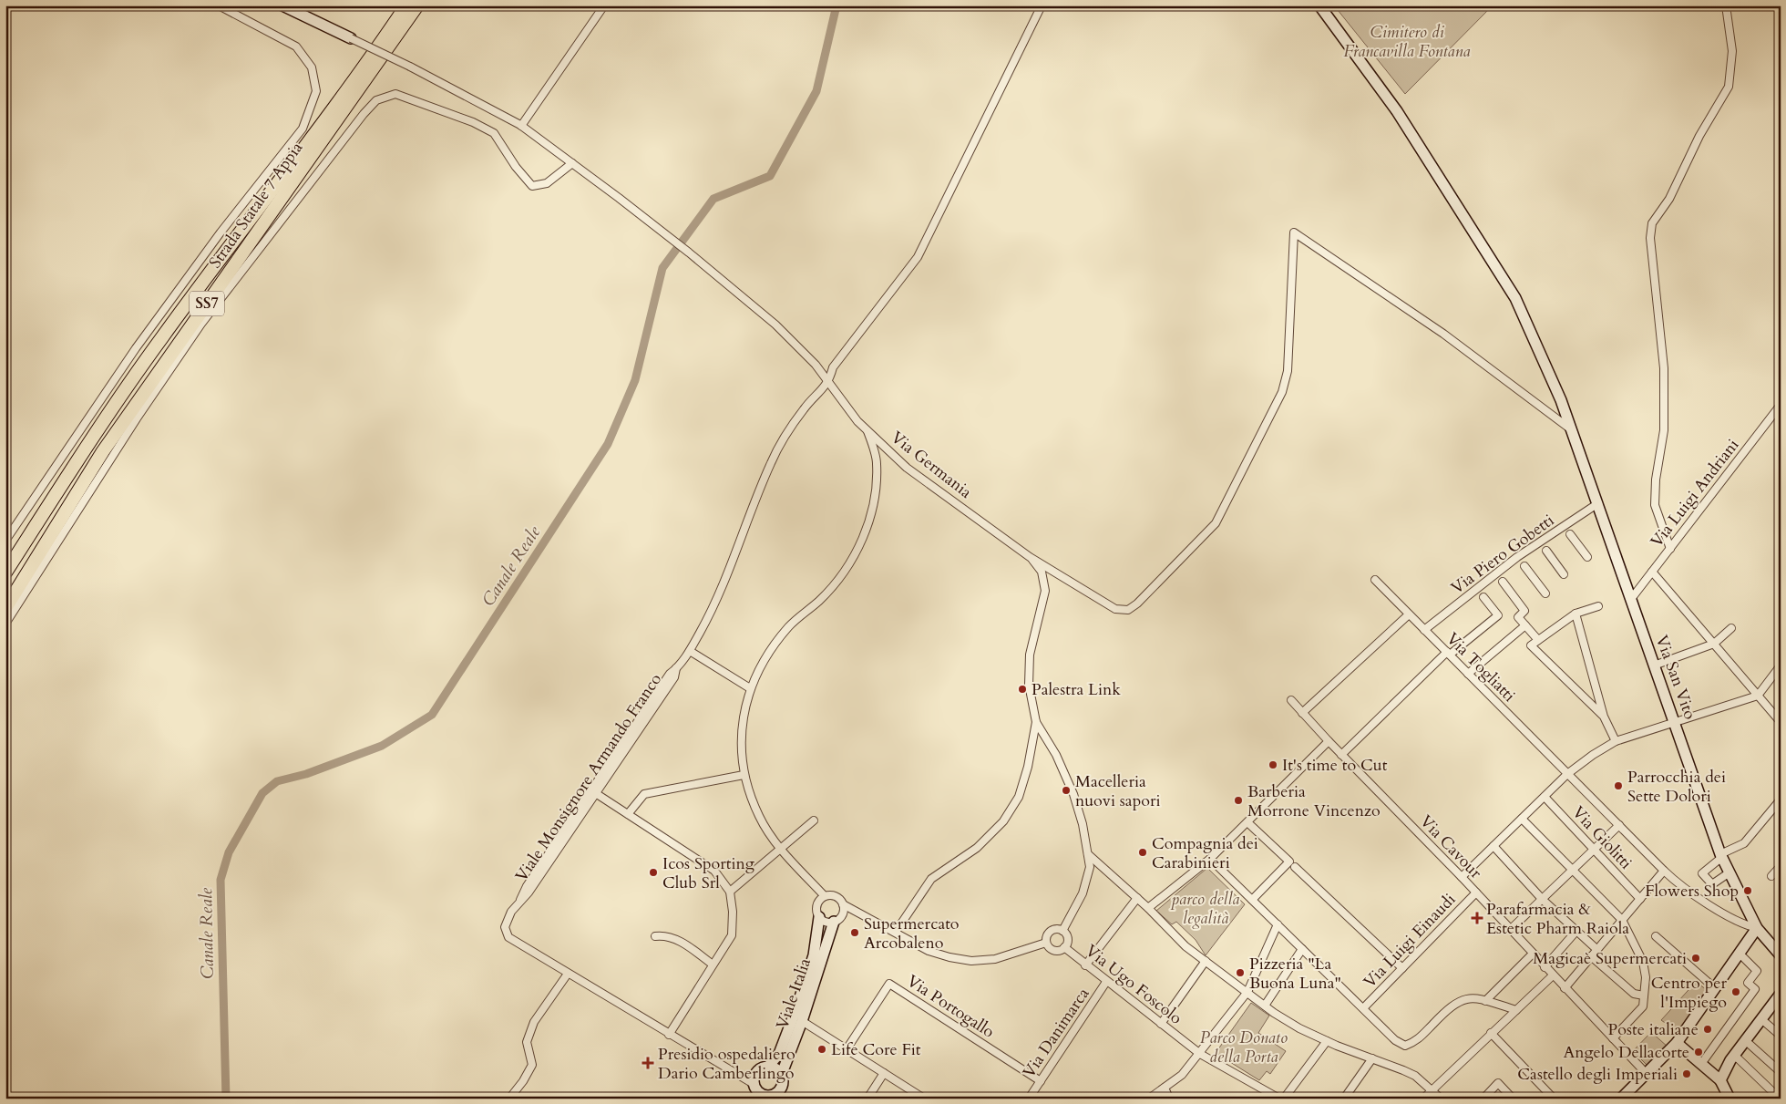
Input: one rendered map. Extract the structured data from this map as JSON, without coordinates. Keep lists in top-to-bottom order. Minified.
{"streets":{"highway":["Strada Statale 7 Appia","SS7"],"street":["Via Germania","Via Luigi Andriani","Via Piero Gobetti","Via Togliatti","Via San Vito","Viale Monsignore Armando Franco","Via Giolitti","Via Cavour","Via Luigi Einaudi","Via Ugo Foscolo","Viale Italia","Via Portogallo","Via Danimarca"]},"crossings":[["Via Germania","Via San Vito"],["Via Germania","Viale Monsignore Armando Franco"],["Via Luigi Andriani","Via San Vito"],["Via Piero Gobetti","Via Togliatti"],["Via Piero Gobetti","Via San Vito"],["Via Togliatti","Via San Vito"],["Viale Monsignore Armando Franco","Viale Italia"],["Via Cavour","Via Luigi Einaudi"],["Via Ugo Foscolo","Via Danimarca"],["Via Portogallo","Via Danimarca"]],"water":["Canale Reale"],"parks":["Cimitero di Francavilla Fontana","parco della legalità","Parco Donato della Porta"],"places":{"other":["Palestra Link","It's time to Cut","Parrocchia dei Sette Dolori","Macelleria nuovi sapori","Barberia Morrone Vincenzo","Compagnia dei Carabinieri","Icos Sporting Club Srl","Flowers Shop","Supermercato Arcobaleno","Magicaè Supermercati","Pizzeria \"La Buona Luna\"","Centro per l'Impiego","Poste italiane","Life Core Fit","Angelo Dellacorte","Castello degli Imperiali"],"health":["Parafarmacia & Estetic Pharm Raiola","Presidio ospedaliero Dario Camberlingo"]}}
